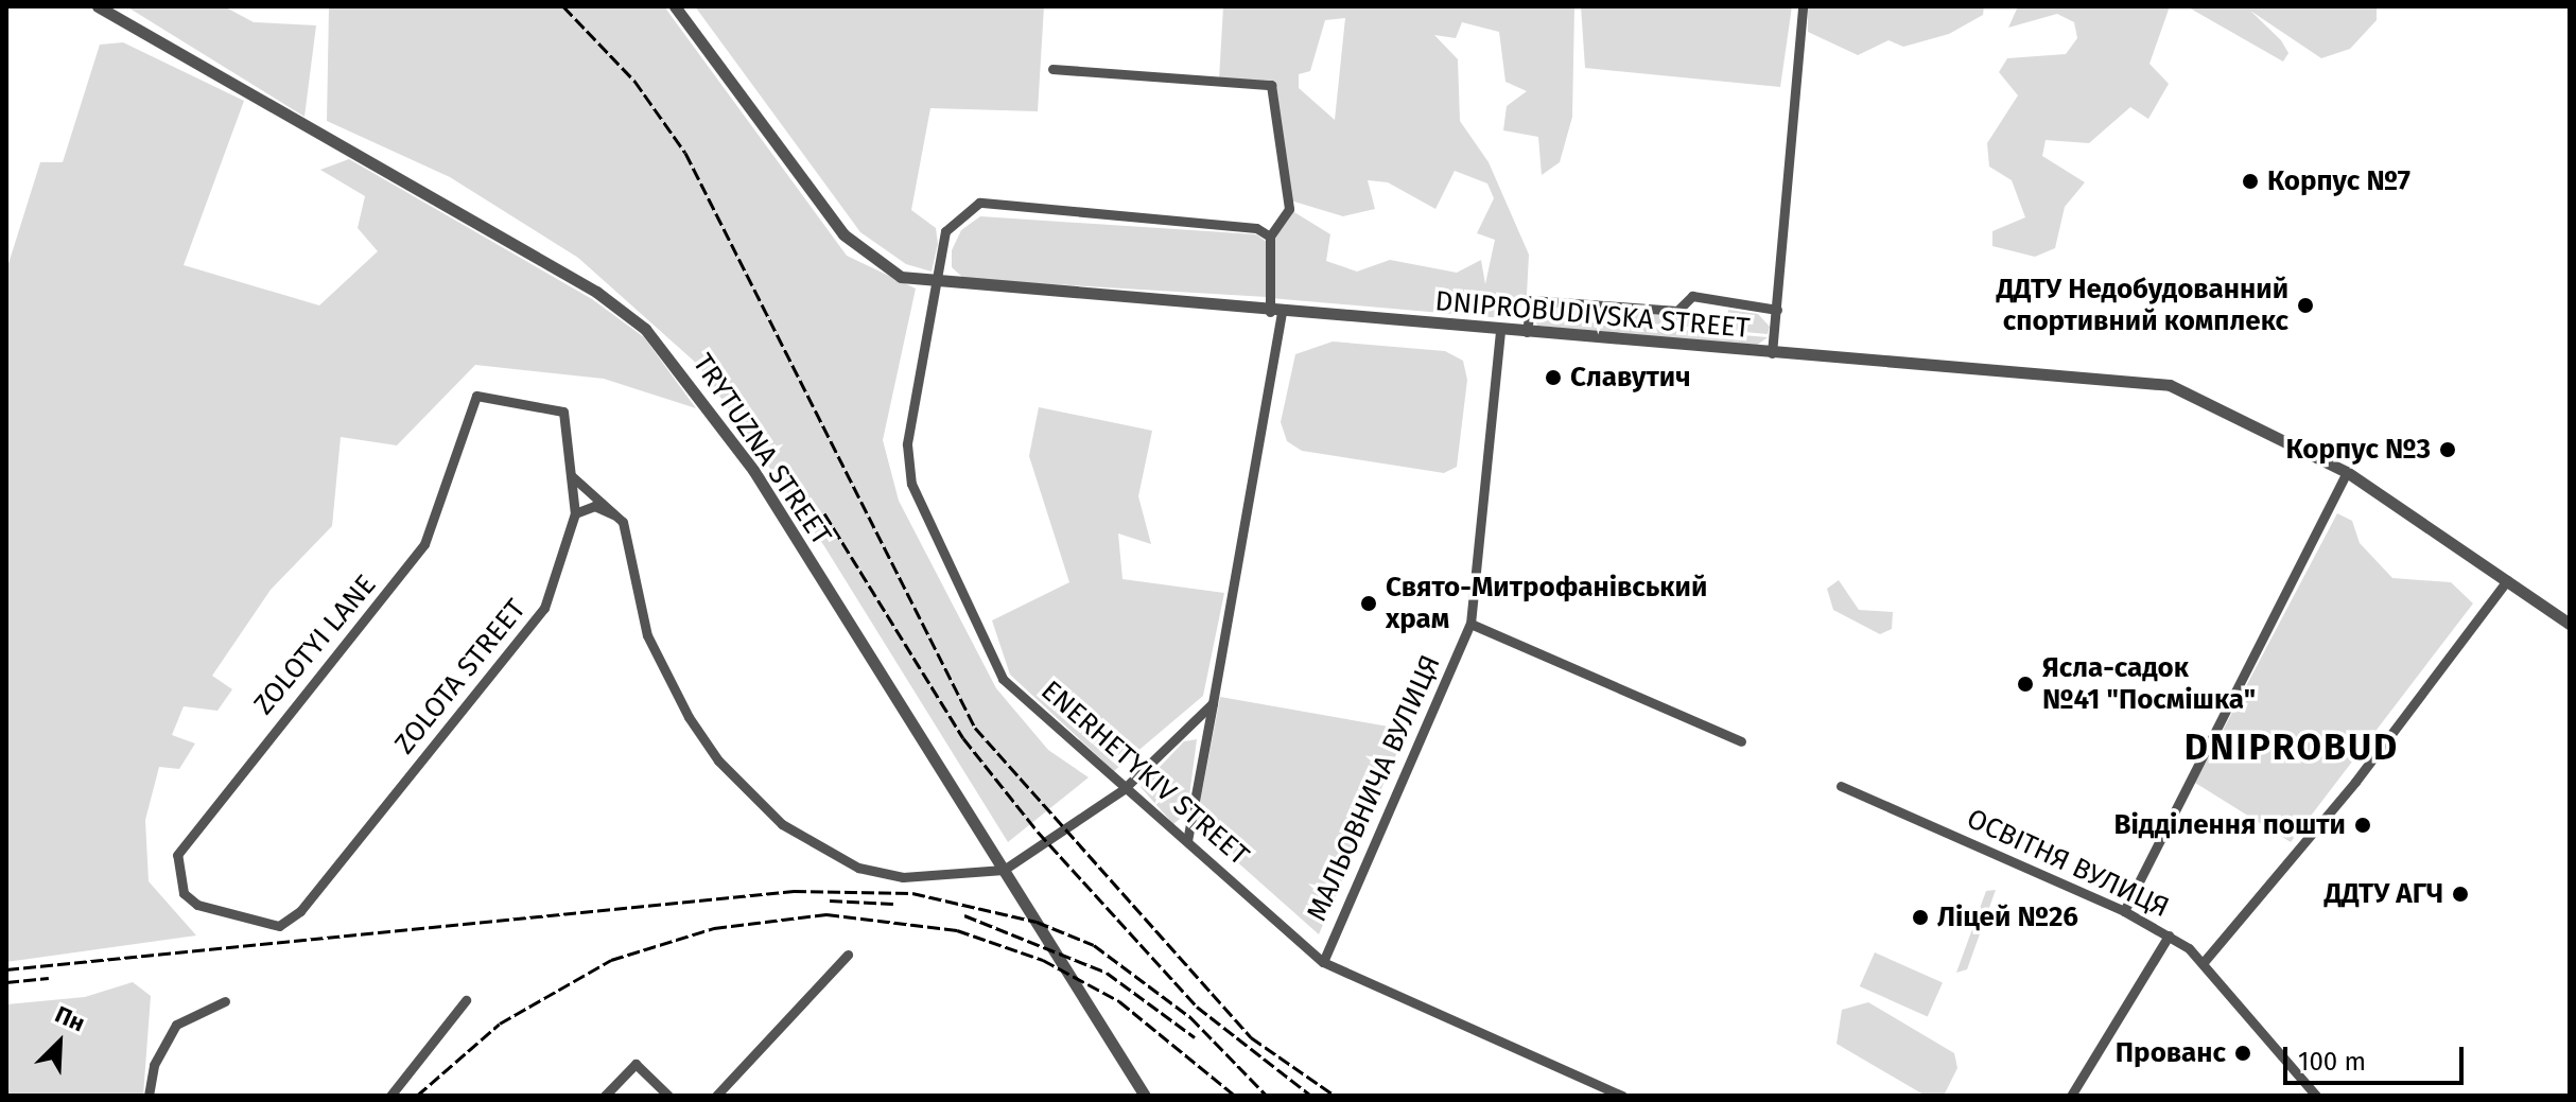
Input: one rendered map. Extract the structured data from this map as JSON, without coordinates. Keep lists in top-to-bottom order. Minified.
{"streets":{"street":["DNIPROBUDIVSKA STREET","TRYTUZNA STREET","ZOLOTYI LANE","ZOLOTA STREET","ENERHETYKIV STREET","МАЛЬОВНИЧА ВУЛИЦЯ","ОСВІТНЯ ВУЛИЦЯ"]},"crossings":[["DNIPROBUDIVSKA STREET","ENERHETYKIV STREET"],["DNIPROBUDIVSKA STREET","МАЛЬОВНИЧА ВУЛИЦЯ"],["ZOLOTYI LANE","ZOLOTA STREET"],["ENERHETYKIV STREET","МАЛЬОВНИЧА ВУЛИЦЯ"]],"districts":["DNIPROBUD"],"places":["Корпус №7","ДДТУ Недобудованний спортивний комплекс","Славутич","Корпус №3","Свято-Митрофанівський храм","Ясла-садок №41 \"Посмішка\"","Відділення пошти","ДДТУ АГЧ","Ліцей №26","Прованс"],"scale_bar":"100 m","north":"top right"}
